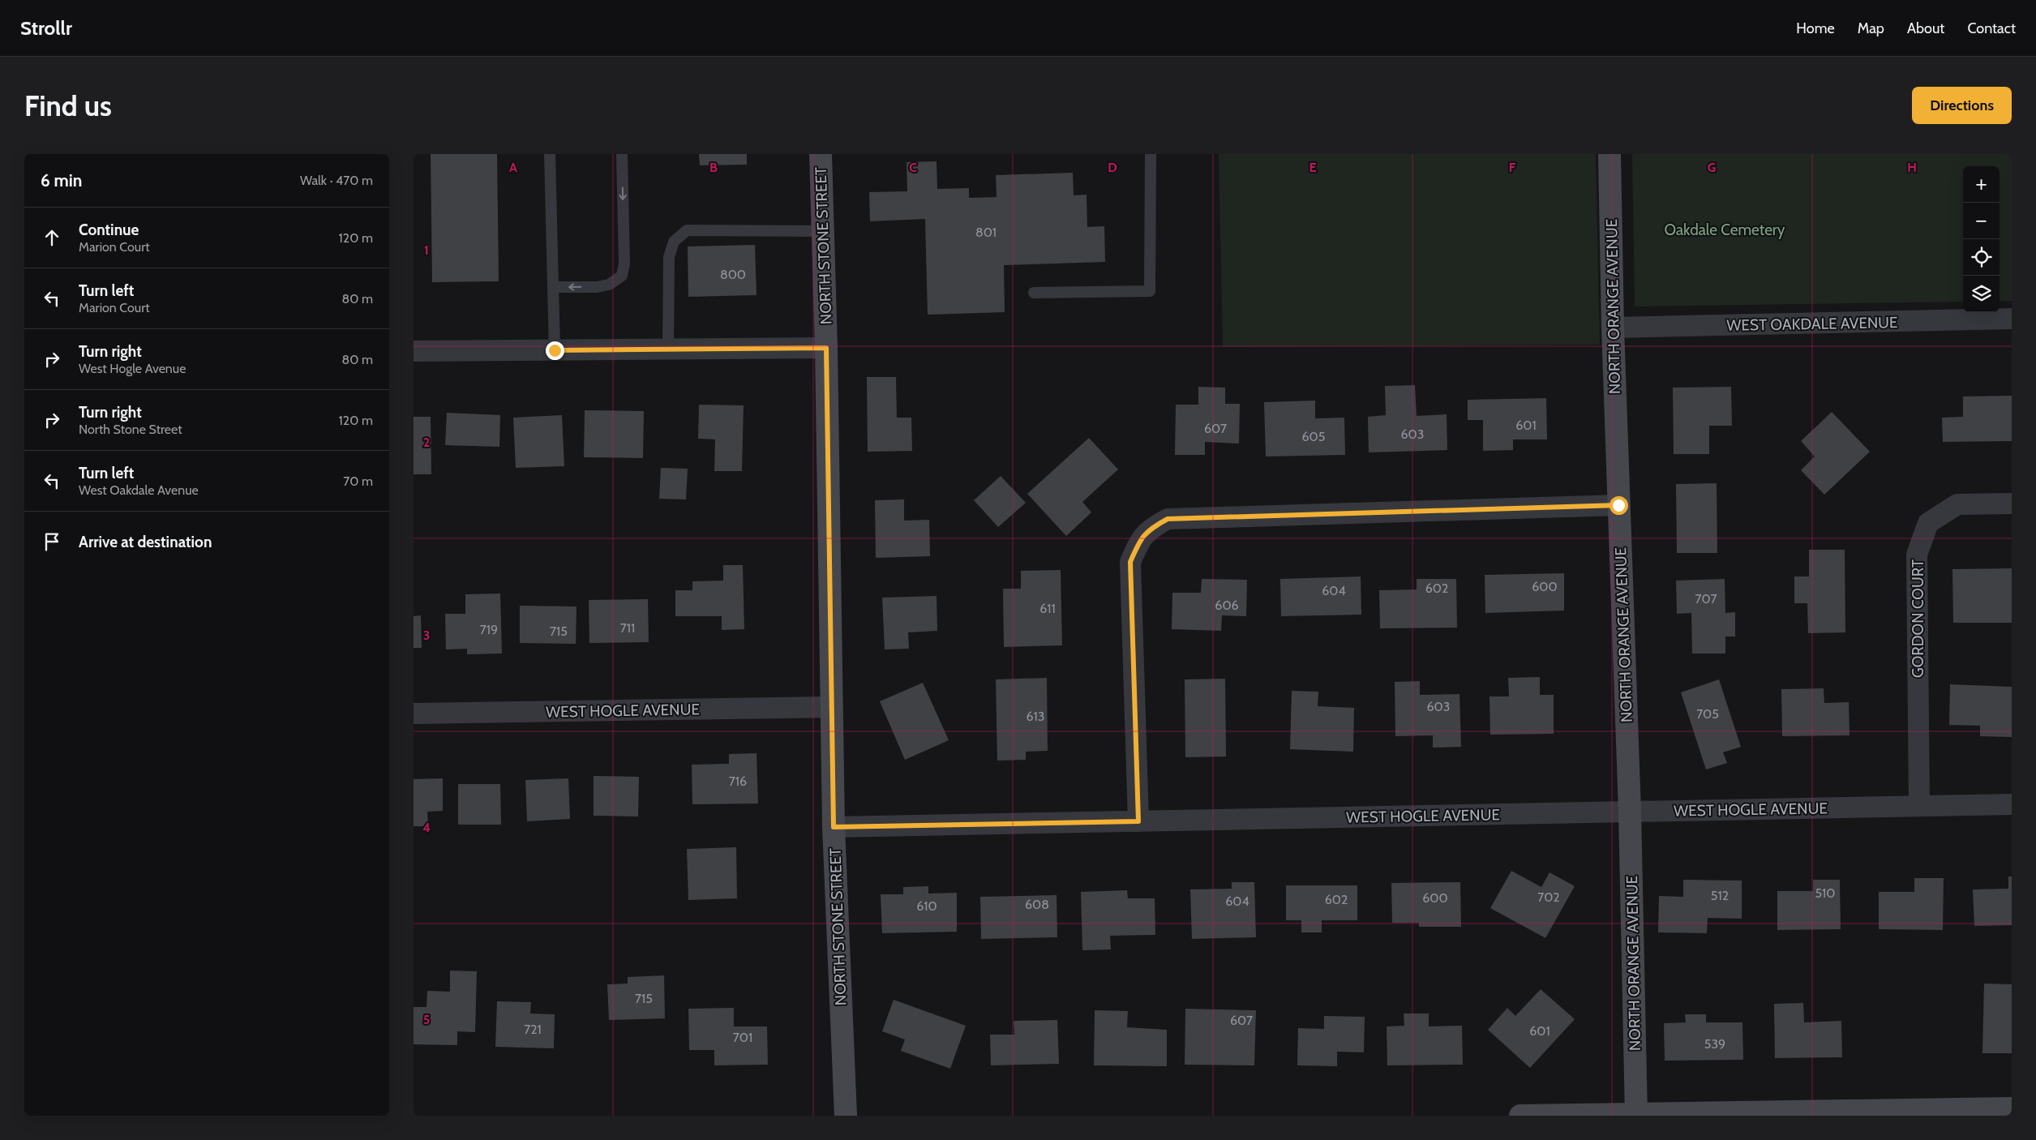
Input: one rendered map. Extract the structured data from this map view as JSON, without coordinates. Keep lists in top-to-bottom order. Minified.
{"streets":{"street":["NORTH STONE STREET","NORTH ORANGE AVENUE","WEST OAKDALE AVENUE","GORDON COURT","WEST HOGLE AVENUE"]},"crossings":[["NORTH STONE STREET","WEST HOGLE AVENUE"],["NORTH ORANGE AVENUE","WEST OAKDALE AVENUE"],["NORTH ORANGE AVENUE","WEST HOGLE AVENUE"],["GORDON COURT","WEST HOGLE AVENUE"]],"parks":["Oakdale Cemetery"],"house_numbers":["801","800","601","607","603","605","600","602","604","707","606","611","711","719","715","603","705","613","716","510","512","702","600","602","604","608","610","715","607","721","601","701","539"],"page":{"header":"Strollr","nav":["Home","Map","About","Contact"],"buttons":"Directions","title":"Find us","heading":["6 min","Walk · 470 m"],"map_buttons":["+","−"],"list":[["Continue","Marion Court","120 m"],["Turn left","Marion Court","80 m"],["Turn right","West Hogle Avenue","80 m"],["Turn right","North Stone Street","120 m"],["Turn left","West Oakdale Avenue","70 m"],"Arrive at destination"]},"grid":{"columns":["A","B","C","D","E","F","G","H"],"rows":["1","2","3","4","5"]}}
